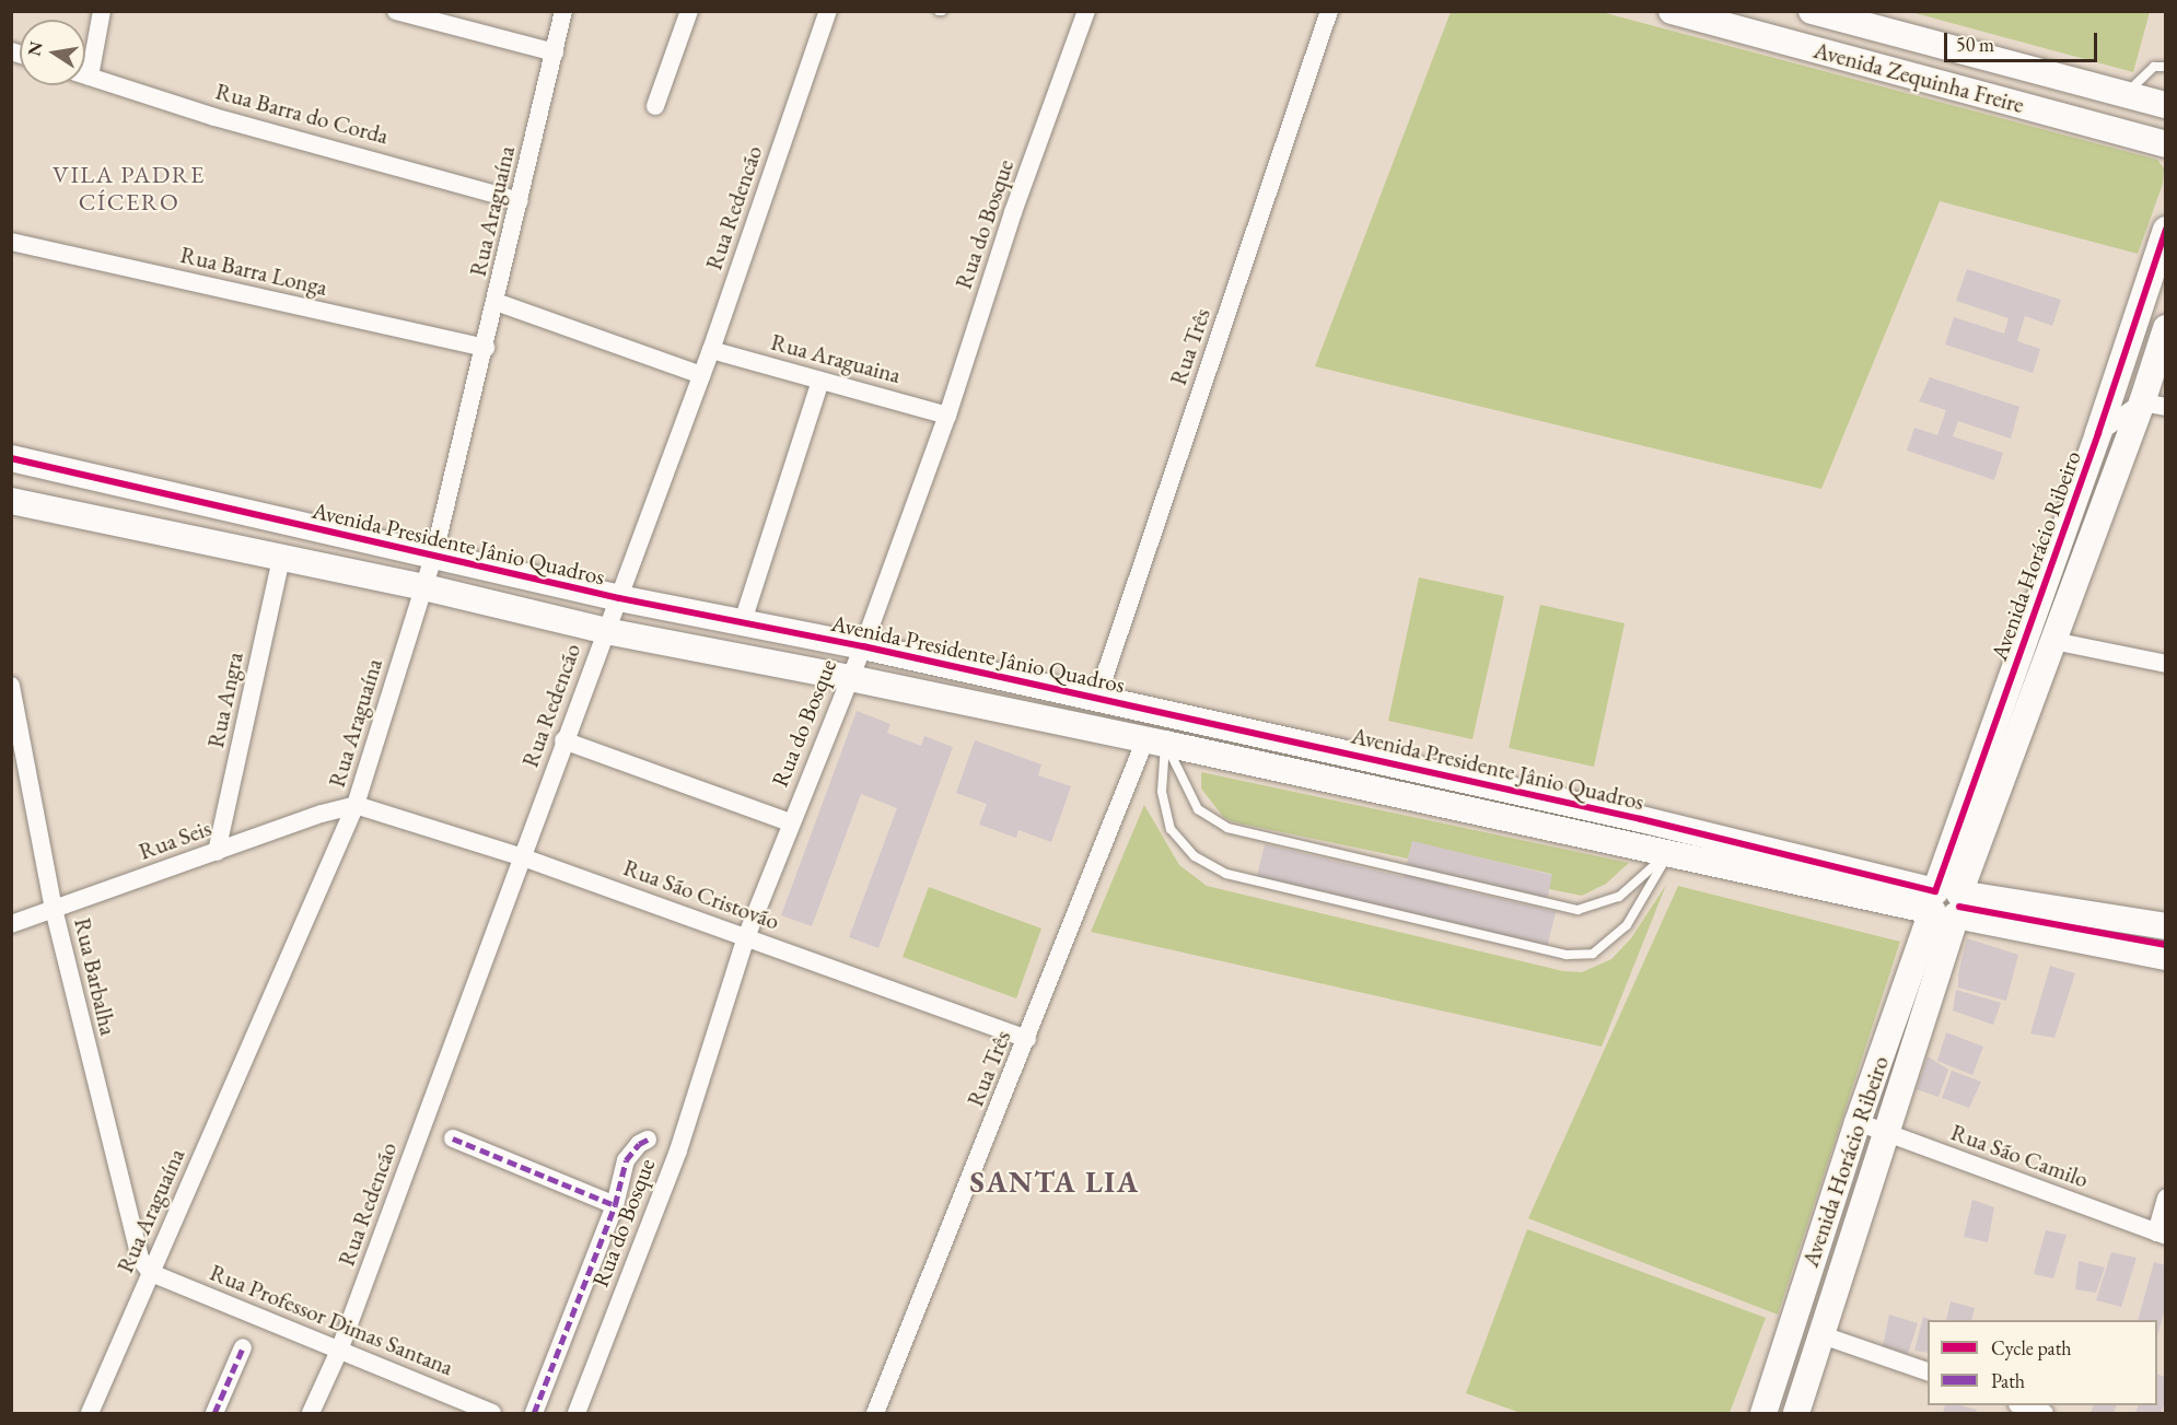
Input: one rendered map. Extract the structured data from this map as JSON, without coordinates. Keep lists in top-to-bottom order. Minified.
{"streets":{"street":["Avenida Zequinha Freire","Rua Barra do Corda","Rua Redencão","Rua Araguaína","Rua do Bosque","Rua Barra Longa","Rua Três","Rua Araguaina","Avenida Presidente Jânio Quadros","Avenida Horácio Ribeiro","Rua Angra","Rua Seis","Rua São Cristovão","Rua Barbalha","Rua São Camilo","Rua Professor Dimas Santana"]},"crossings":[["Rua Barra do Corda","Rua Araguaína"],["Rua Redencão","Rua Araguaina"],["Rua Redencão","Avenida Presidente Jânio Quadros"],["Rua Redencão","Rua São Cristovão"],["Rua Redencão","Rua Professor Dimas Santana"],["Rua Araguaína","Rua Barra Longa"],["Rua Araguaína","Avenida Presidente Jânio Quadros"],["Rua Araguaína","Rua Seis"],["Rua Araguaína","Rua São Cristovão"],["Rua Araguaína","Rua Barbalha"],["Rua Araguaína","Rua Professor Dimas Santana"],["Rua do Bosque","Rua Araguaina"],["Rua do Bosque","Avenida Presidente Jânio Quadros"],["Rua do Bosque","Rua São Cristovão"],["Rua Três","Avenida Presidente Jânio Quadros"],["Rua Três","Rua São Cristovão"],["Avenida Presidente Jânio Quadros","Avenida Horácio Ribeiro"],["Avenida Presidente Jânio Quadros","Rua Angra"],["Avenida Horácio Ribeiro","Rua São Camilo"],["Rua Angra","Rua Seis"],["Rua Seis","Rua São Cristovão"],["Rua Seis","Rua Barbalha"],["Rua Barbalha","Rua Professor Dimas Santana"]],"districts":["VILA PADRE CÍCERO","SANTA LIA"],"legend":["Cycle path","Path"],"scale_bar":"50 m","north":"left"}
